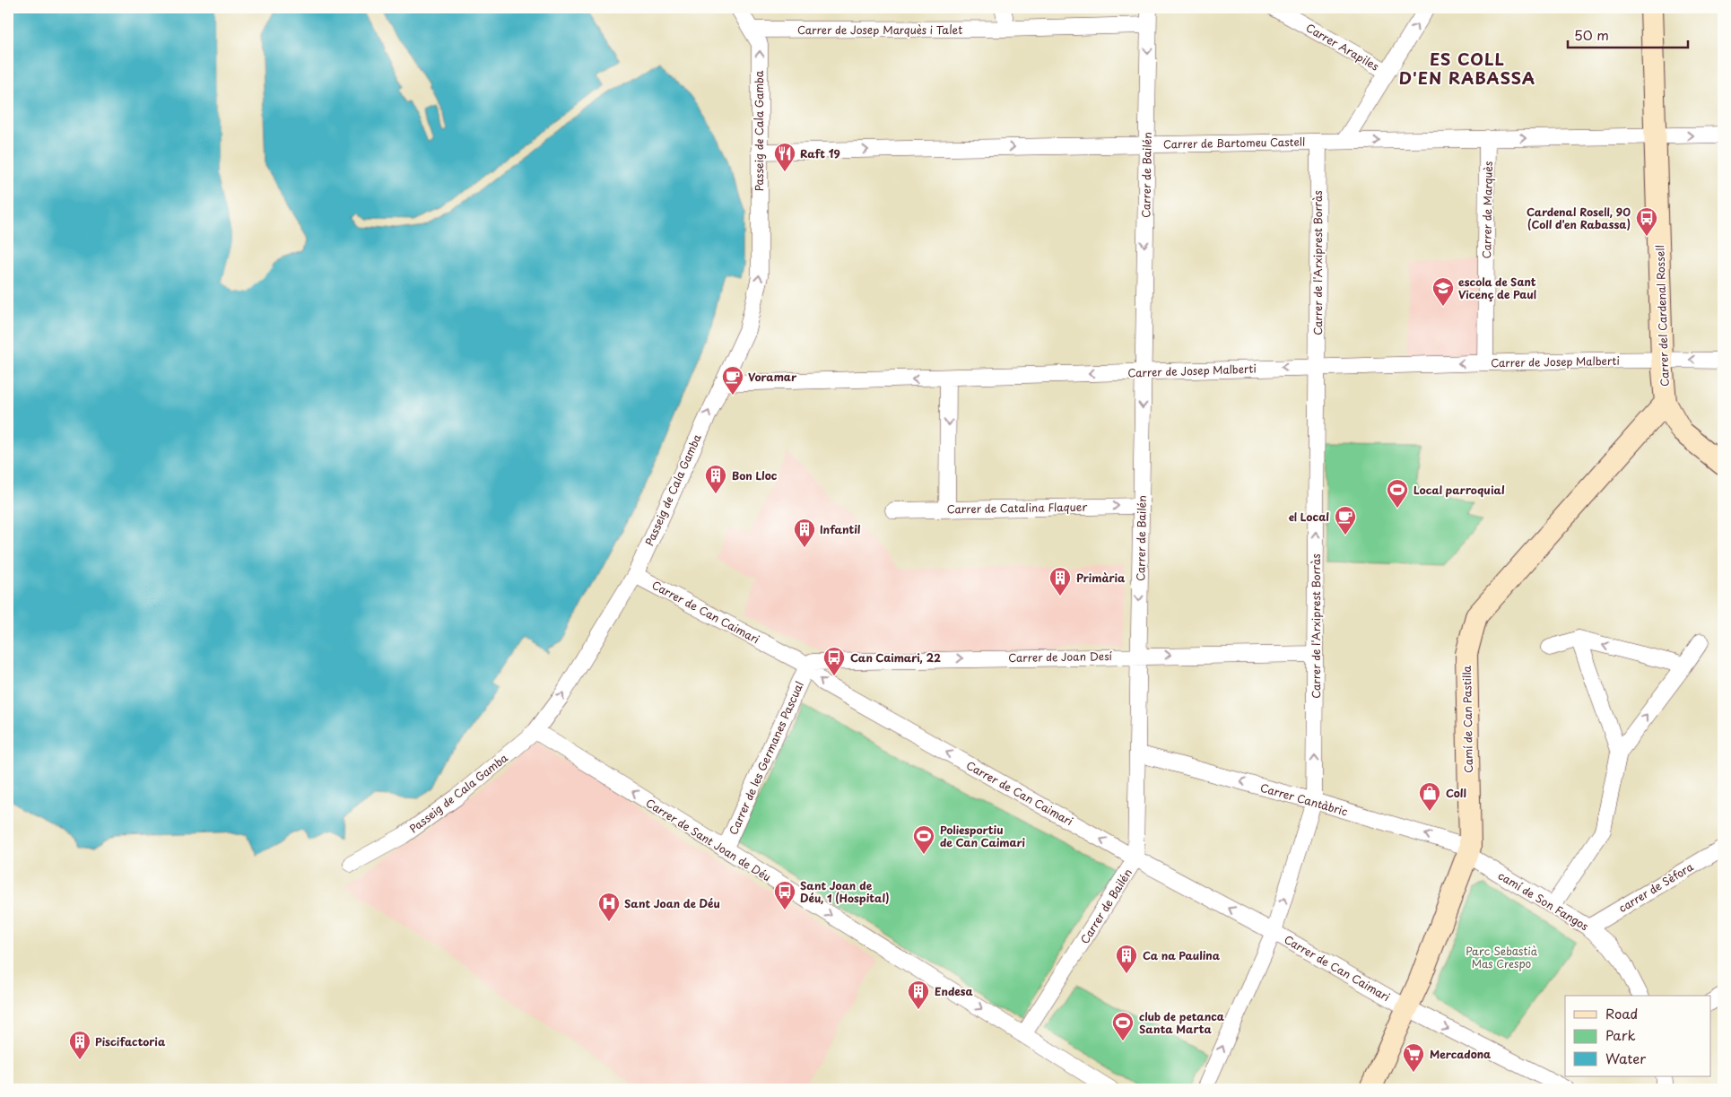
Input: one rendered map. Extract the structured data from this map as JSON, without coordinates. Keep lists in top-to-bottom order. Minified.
{"streets":{"street":["Carrer de Josep Marquès i Talet","Carrer Arapiles","Passeig de Cala Gamba","Carrer de Bartomeu Castell","Carrer de Bailén","Carrer de Marquès","Carrer de l'Arxiprest Borràs","Carrer del Cardenal Rossell","Carrer de Josep Malberti","Carrer de Catalina Flaquer","Carrer de Can Caimari","Carrer de Joan Desí","Camí de Can Pastilla","Carrer de les Germanes Pascual","Carrer Cantàbric","Carrer de Sant Joan de Déu","carrer de Sèfora","camí de Son Fangos"]},"crossings":[["Carrer de Josep Marquès i Talet","Passeig de Cala Gamba"],["Carrer de Josep Marquès i Talet","Carrer de Bailén"],["Passeig de Cala Gamba","Carrer de Bartomeu Castell"],["Passeig de Cala Gamba","Carrer de Josep Malberti"],["Passeig de Cala Gamba","Carrer de Can Caimari"],["Passeig de Cala Gamba","Carrer de Sant Joan de Déu"],["Carrer de Bartomeu Castell","Carrer de Bailén"],["Carrer de Bartomeu Castell","Carrer de Marquès"],["Carrer de Bartomeu Castell","Carrer de l'Arxiprest Borràs"],["Carrer de Bartomeu Castell","Carrer del Cardenal Rossell"],["Carrer de Bailén","Carrer de Josep Malberti"],["Carrer de Bailén","Carrer de Catalina Flaquer"],["Carrer de Bailén","Carrer de Can Caimari"],["Carrer de Bailén","Carrer de Joan Desí"],["Carrer de Bailén","Carrer Cantàbric"],["Carrer de Bailén","Carrer de Sant Joan de Déu"],["Carrer de Marquès","Carrer de Josep Malberti"],["Carrer de l'Arxiprest Borràs","Carrer de Josep Malberti"],["Carrer de l'Arxiprest Borràs","Carrer de Can Caimari"],["Carrer de l'Arxiprest Borràs","Carrer de Joan Desí"],["Carrer de l'Arxiprest Borràs","Carrer Cantàbric"],["Carrer del Cardenal Rossell","Carrer de Josep Malberti"],["Carrer del Cardenal Rossell","Camí de Can Pastilla"],["Carrer de Can Caimari","Carrer de Joan Desí"],["Carrer de Can Caimari","Camí de Can Pastilla"],["Carrer de Can Caimari","Carrer de les Germanes Pascual"],["Carrer de Joan Desí","Carrer de les Germanes Pascual"],["Camí de Can Pastilla","Carrer Cantàbric"],["Camí de Can Pastilla","camí de Son Fangos"],["Carrer de les Germanes Pascual","Carrer de Sant Joan de Déu"],["Carrer Cantàbric","camí de Son Fangos"],["carrer de Sèfora","camí de Son Fangos"]],"one_way":["Passeig de Cala Gamba","Carrer de Bartomeu Castell","Carrer de Bailén","Carrer de l'Arxiprest Borràs","Carrer de Josep Malberti","Carrer de Catalina Flaquer","Carrer de Joan Desí","Carrer Cantàbric"],"districts":["ES COLL D'EN RABASSA"],"parks":["Parc Sebastià Mas Crespo"],"places":{"restaurant":["Raft 19"],"bus stop":["Cardenal Rosell, 90 (Coll d'en Rabassa)","Can Caimari, 22","Sant Joan de Déu, 1 (Hospital)"],"school or university":["escola de Sant Vicenç de Paul"],"cafe":["Voramar","el Local"],"building":["Bon Lloc","Infantil","Primària","Ca na Paulina","Endesa","Piscifactoria"],"sports":["Local parroquial","Poliesportiu de Can Caimari","club de petanca Santa Marta"],"shop":["Coll"],"hospital":["Sant Joan de Déu"],"supermarket":["Mercadona"]},"legend":["Road","Park","Water"],"scale_bar":"50 m"}
